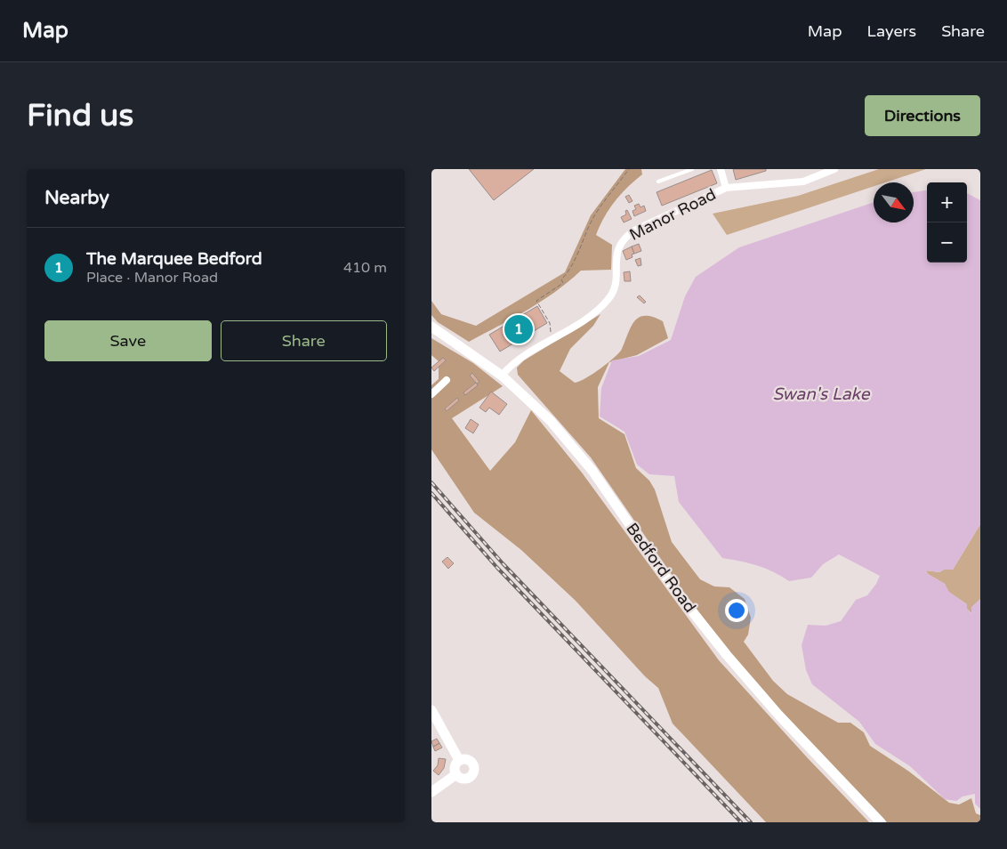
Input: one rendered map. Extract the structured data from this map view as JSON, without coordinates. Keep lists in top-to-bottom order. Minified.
{"streets":{"main road":["Bedford Road"],"street":["Manor Road"]},"crossings":[["Manor Road","Bedford Road"]],"water":["Swan's Lake"],"north":"bottom right","page":{"header":"Map","nav":["Map","Layers","Share"],"buttons":["Directions",["Save","Share"]],"title":"Find us","heading":"Nearby","map_buttons":["+","−"],"list":[{"mark":"1","name":"The Marquee Bedford","note":"Place · Manor Road","value":"410 m"}],"pins":"1"}}
